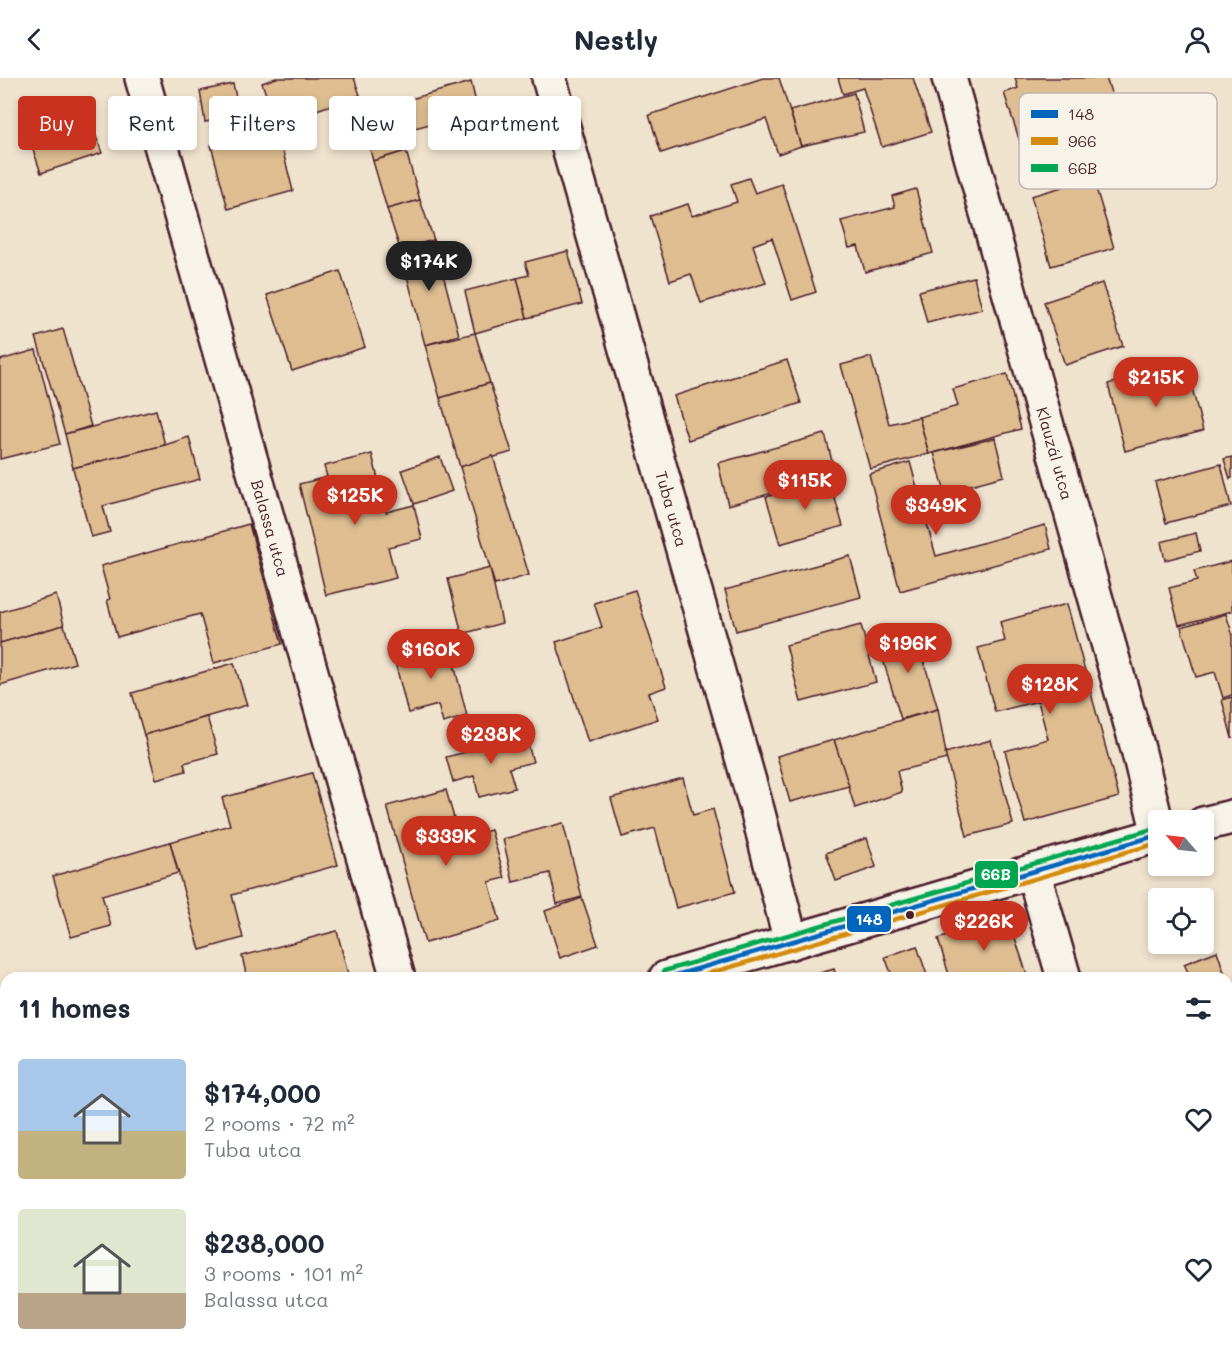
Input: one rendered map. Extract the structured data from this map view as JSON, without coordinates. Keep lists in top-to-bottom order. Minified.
{"streets":{"street":["Klauzál utca","Tuba utca","Balassa utca"]},"lines":["transit line 66B","transit line 148","transit line 966"],"legend":["148","966","66B"],"north":"top left","page":{"header":"Nestly","chip":["Buy","Rent","Filters","New","Apartment"],"price":["$174K","$215K","$115K","$125K","$349K","$196K","$160K","$128K","$238K","$339K","$226K"],"heading":"11 homes","list":[{"name":"$174,000","note":"2 rooms · 72 m² · Tuba utca"},{"name":"$238,000","note":"3 rooms · 101 m² · Balassa utca"}]}}
